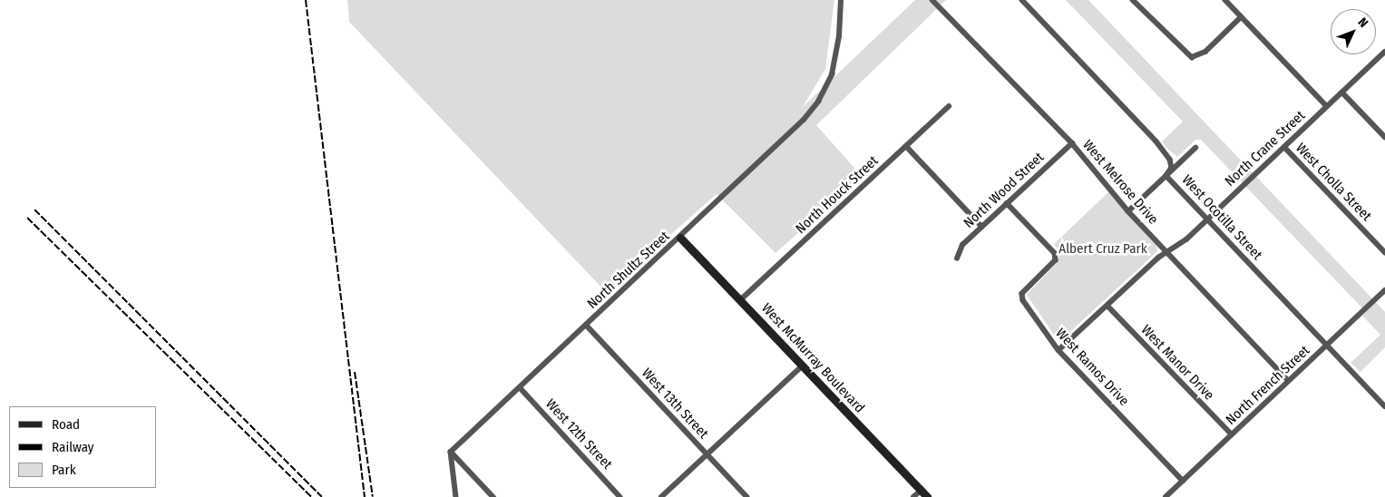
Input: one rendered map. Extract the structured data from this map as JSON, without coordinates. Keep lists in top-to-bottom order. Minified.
{"streets":{"street":["North Crane Street","West Melrose Drive","West Cholla Street","North Wood Street","North Houck Street","West Ocotilla Street","North Shultz Street","West McMurray Boulevard","West Manor Drive","West Ramos Drive","North French Street","West 13th Street","West 12th Street"]},"crossings":[["North Crane Street","West Melrose Drive"],["North Crane Street","West Cholla Street"],["North Crane Street","West Ocotilla Street"],["North Crane Street","West Manor Drive"],["North Crane Street","West Ramos Drive"],["West Melrose Drive","North Wood Street"],["West Melrose Drive","North French Street"],["North Wood Street","West Ramos Drive"],["North Houck Street","West McMurray Boulevard"],["West Ocotilla Street","North French Street"],["North Shultz Street","West McMurray Boulevard"],["North Shultz Street","West 13th Street"],["North Shultz Street","West 12th Street"],["West Manor Drive","North French Street"],["West Ramos Drive","North French Street"]],"parks":["Albert Cruz Park"],"legend":["Road","Railway","Park"],"north":"top right"}
